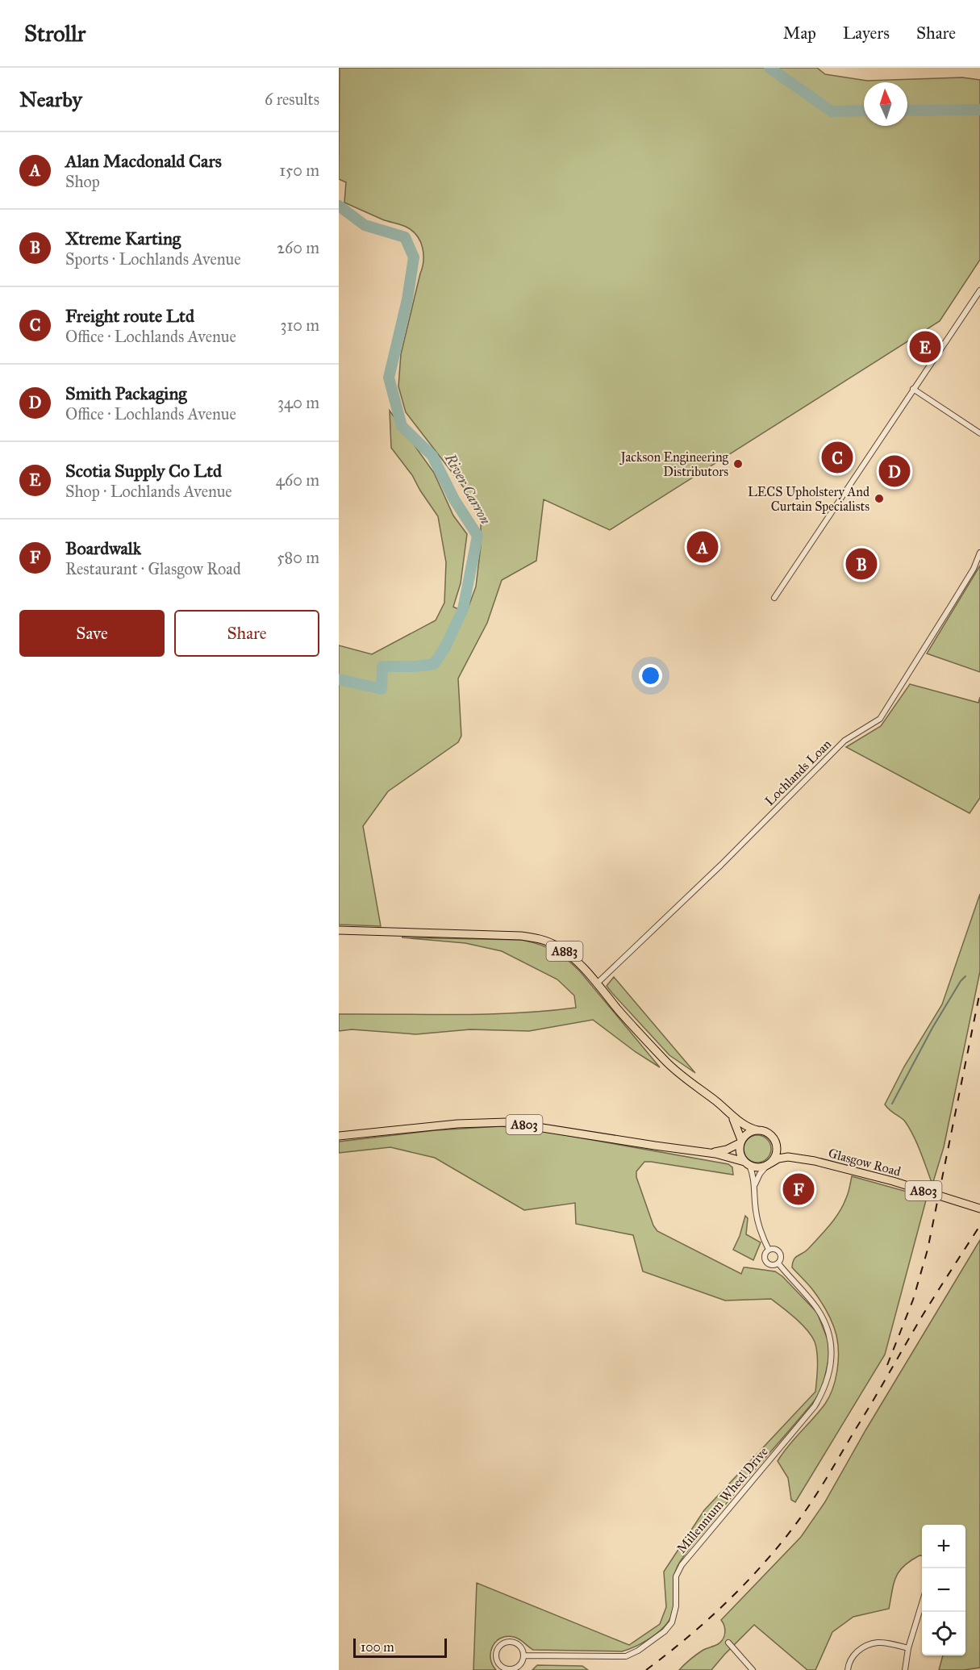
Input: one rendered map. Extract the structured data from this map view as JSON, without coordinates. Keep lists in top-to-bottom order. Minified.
{"streets":{"main road":["A883","A803","Glasgow Road"],"street":["Lochlands Loan","Millennium Wheel Drive"]},"crossings":[["Lochlands Loan","A883"],["A803","Glasgow Road"]],"water":["River Carron"],"places":["Jackson Engineering Distributors","LECS Upholstery And Curtain Specialists"],"scale_bar":"100 m","north":"top","page":{"header":"Strollr","nav":["Map","Layers","Share"],"heading":["Nearby","6 results"],"list":[{"mark":"A","name":"Alan Macdonald Cars","note":"Shop","value":"150 m"},{"mark":"B","name":"Xtreme Karting","note":"Sports · Lochlands Avenue","value":"260 m"},{"mark":"C","name":"Freight route Ltd","note":"Office · Lochlands Avenue","value":"310 m"},{"mark":"D","name":"Smith Packaging","note":"Office · Lochlands Avenue","value":"340 m"},{"mark":"E","name":"Scotia Supply Co Ltd","note":"Shop · Lochlands Avenue","value":"460 m"},{"mark":"F","name":"Boardwalk","note":"Restaurant · Glasgow Road","value":"580 m"}],"pins":["E","C","D","A","B","F"],"buttons":["Save","Share"],"map_buttons":["+","−"],"scale":"100 m"}}
